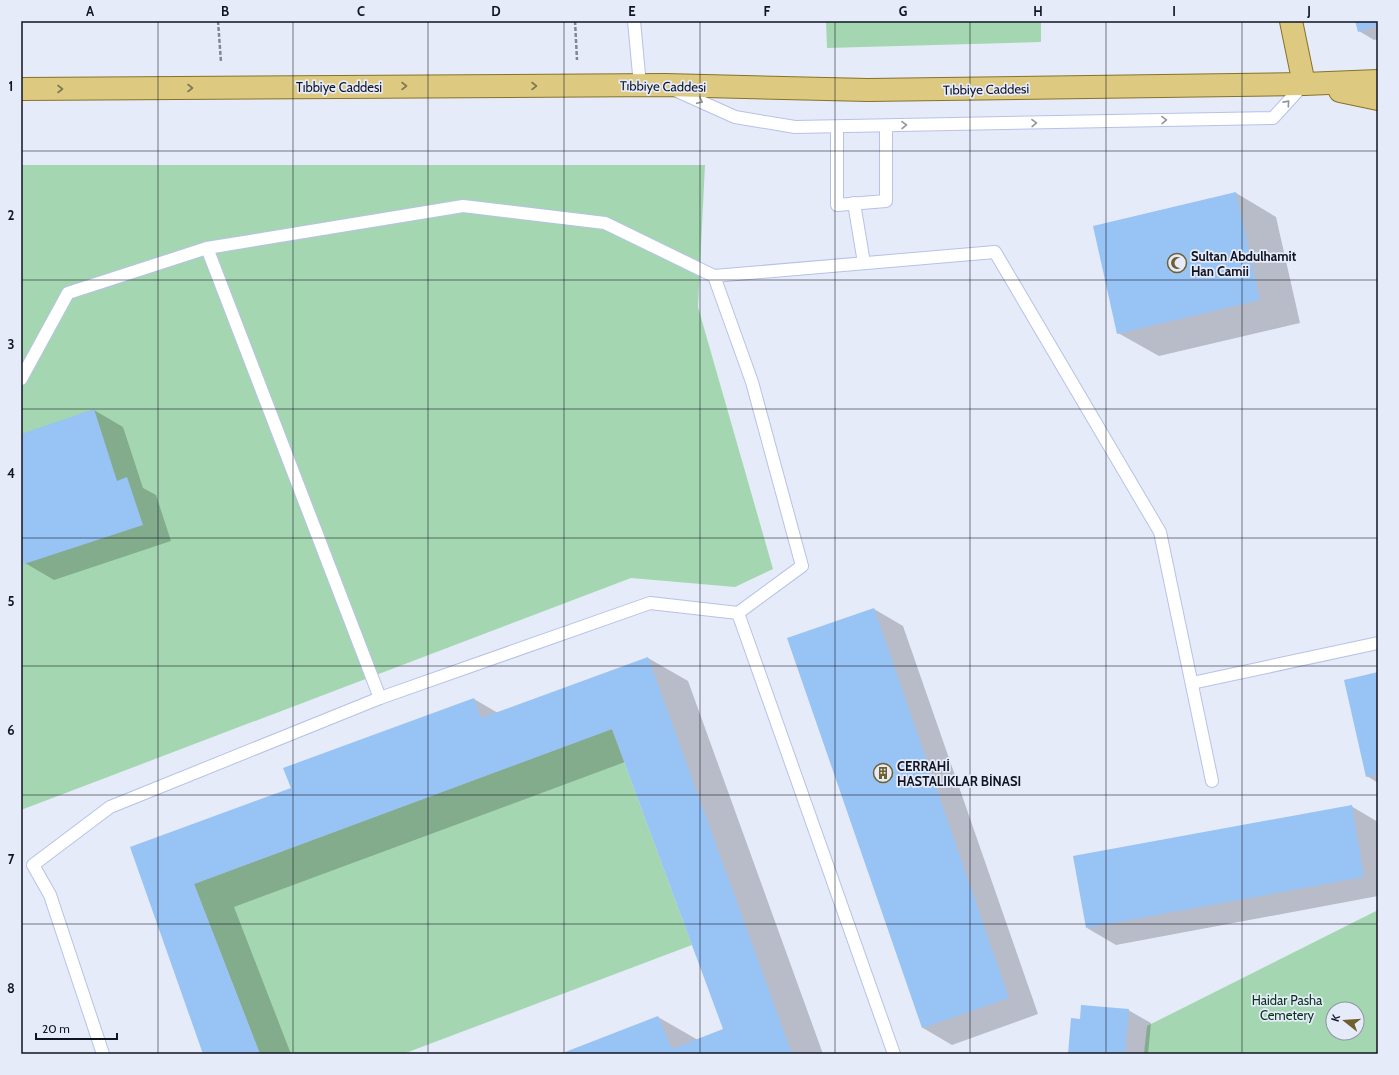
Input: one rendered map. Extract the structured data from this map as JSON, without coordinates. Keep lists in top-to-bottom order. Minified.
{"streets":{"main road":["Tıbbiye Caddesi"]},"one_way":["Tıbbiye Caddesi"],"parks":["Haidar Pasha Cemetery"],"places":{"mosque":["Sultan Abdulhamit Han Camii"],"building":["CERRAHİ HASTALIKLAR BİNASI"]},"scale_bar":"20 m","north":"left","grid":{"columns":["A","B","C","D","E","F","G","H","I","J"],"rows":["1","2","3","4","5","6","7","8"]}}
